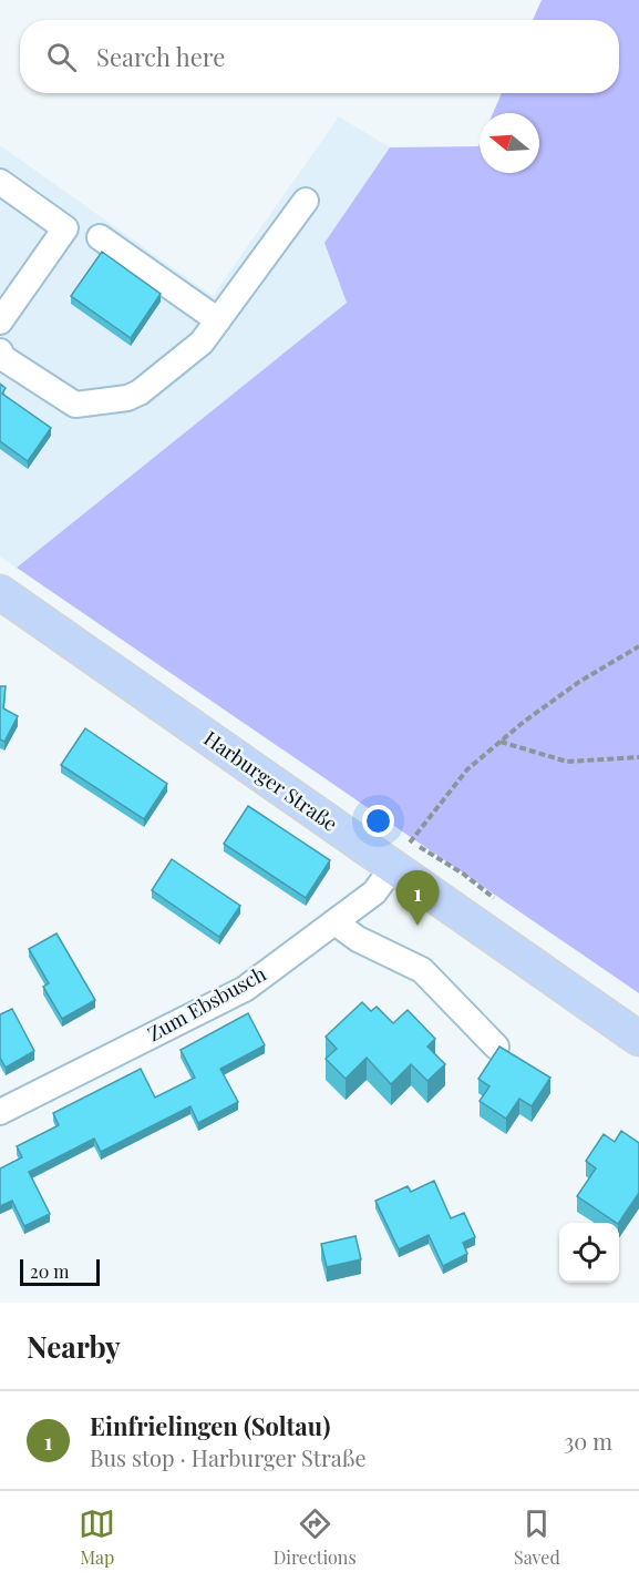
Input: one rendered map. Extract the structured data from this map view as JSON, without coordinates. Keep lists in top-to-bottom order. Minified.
{"streets":{"main road":["Harburger Straße"],"street":["Zum Ebsbusch"]},"crossings":[["Harburger Straße","Zum Ebsbusch"]],"scale_bar":"20 m","north":"left","page":{"search":"Search here","pins":"1","scale":"20 m","heading":"Nearby","list":[{"mark":"1","name":"Einfrielingen (Soltau)","note":"Bus stop · Harburger Straße","value":"30 m"}],"nav":["Map","Directions","Saved"]}}
